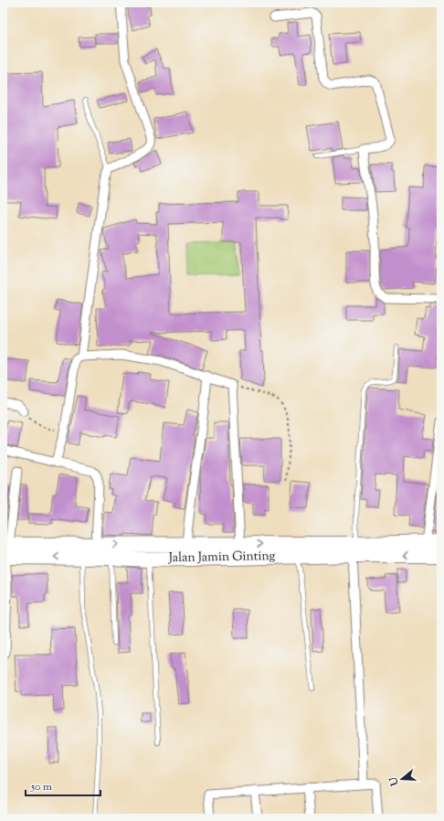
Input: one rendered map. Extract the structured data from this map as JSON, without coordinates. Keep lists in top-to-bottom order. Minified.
{"streets":{"highway":["Jalan Jamin Ginting"]},"scale_bar":"50 m","north":"left"}
